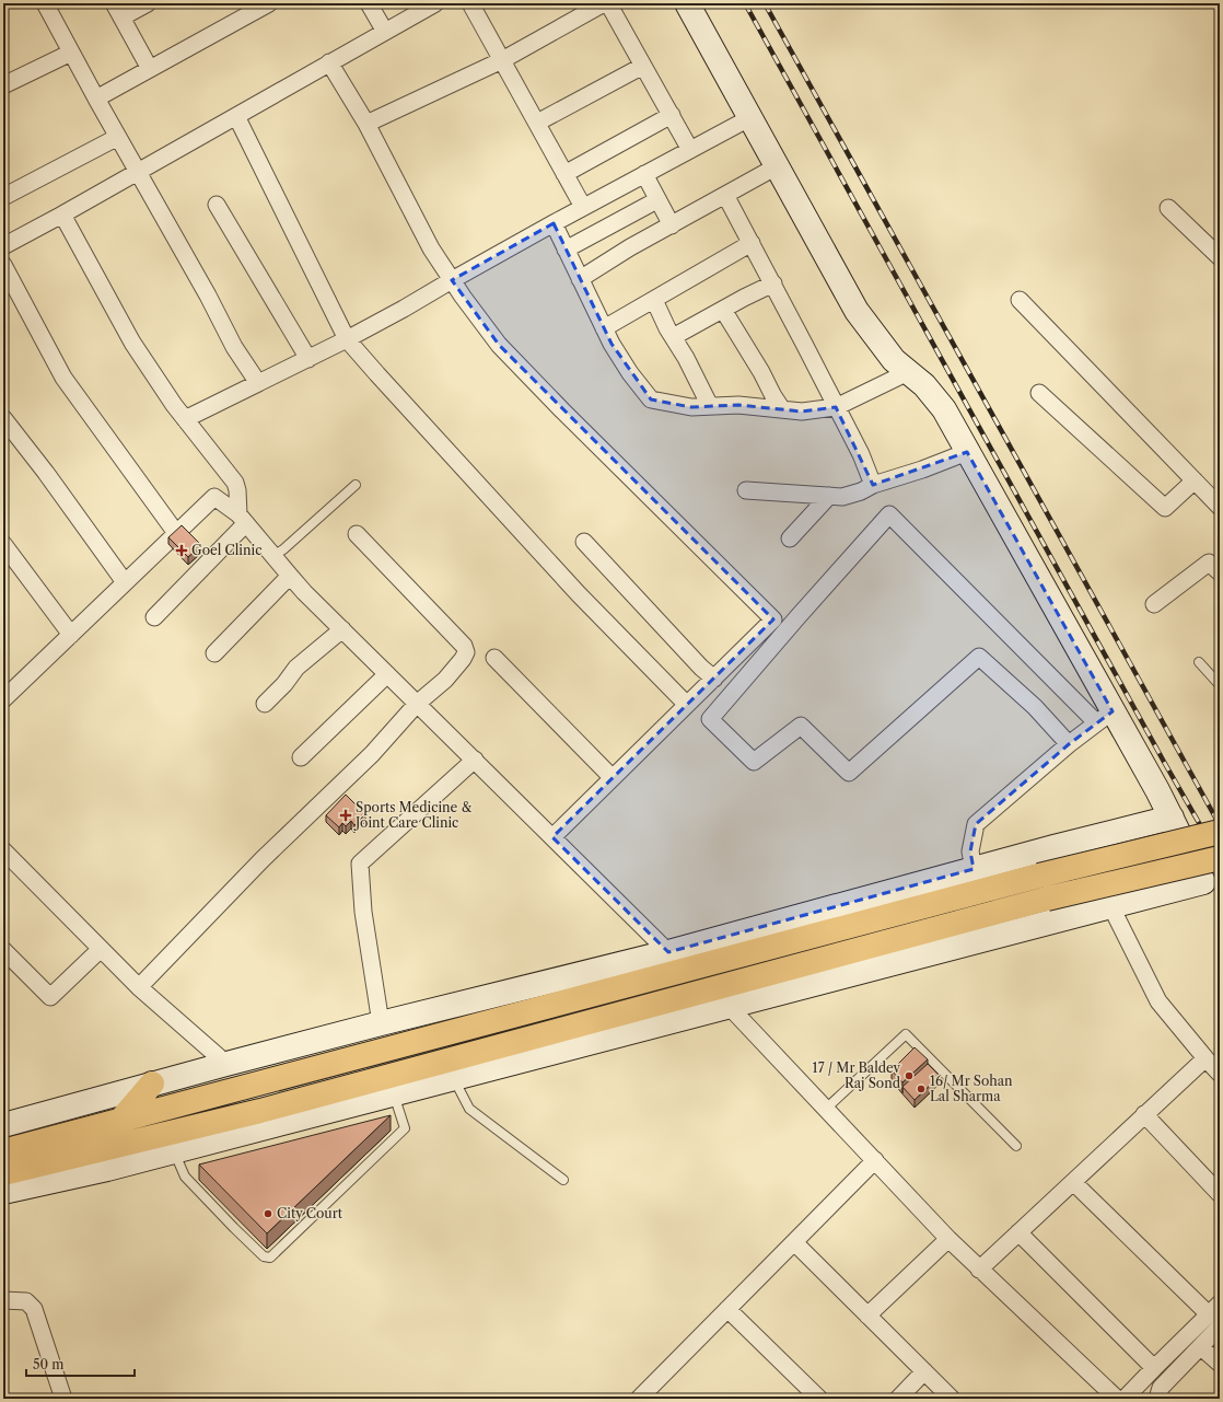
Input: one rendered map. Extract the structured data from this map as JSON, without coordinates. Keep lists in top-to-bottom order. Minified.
{"places":{"health":["Goel Clinic","Sports Medicine & Joint Care Clinic"],"other":["17 / Mr Baldev Raj Sond","16/ Mr Sohan Lal Sharma","City Court"]},"scale_bar":"50 m"}
